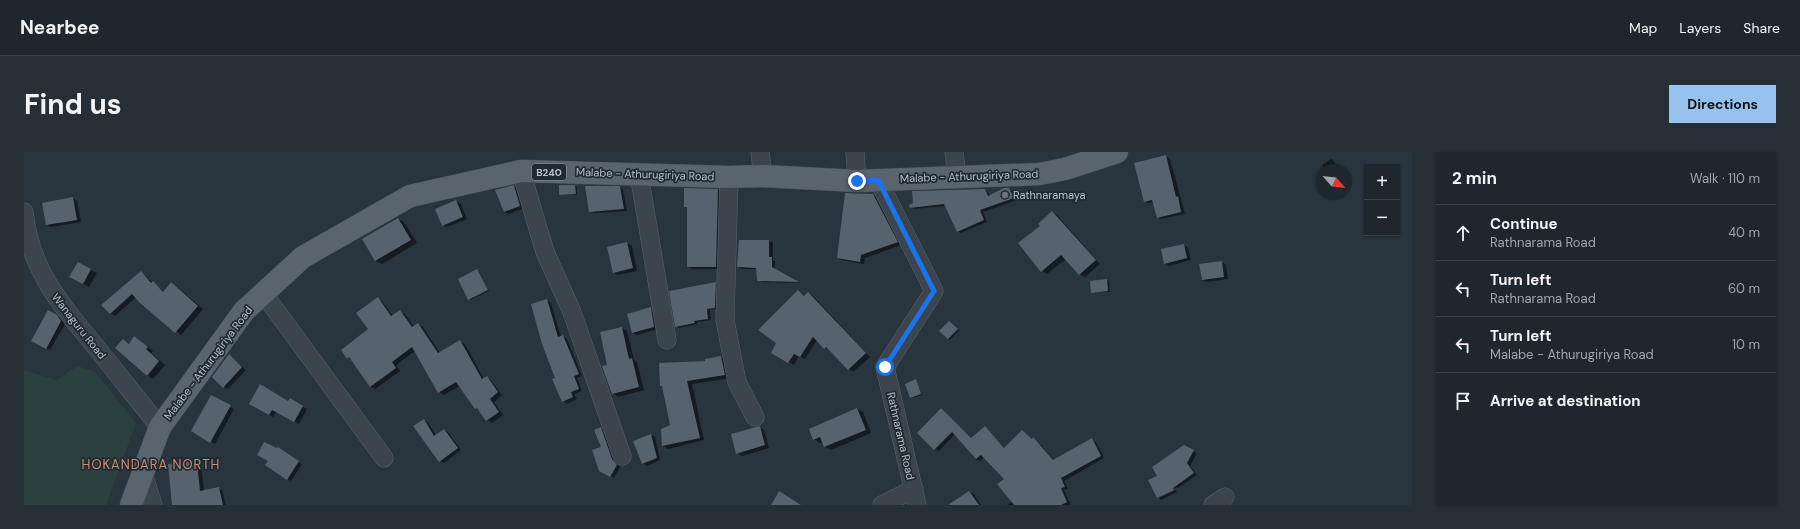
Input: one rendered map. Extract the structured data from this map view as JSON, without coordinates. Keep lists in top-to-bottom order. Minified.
{"streets":{"main road":["B240","Malabe - Athurugiriya Road"],"street":["Wanaguru Road","Rathnarama Road"]},"crossings":[["Malabe - Athurugiriya Road","Wanaguru Road"],["Malabe - Athurugiriya Road","Rathnarama Road"]],"districts":["HOKANDARA NORTH"],"places":["Rathnaramaya"],"north":"bottom right","page":{"header":"Nearbee","nav":["Map","Layers","Share"],"buttons":"Directions","title":"Find us","heading":["2 min","Walk · 110 m"],"map_buttons":["+","−"],"list":[["Continue","Rathnarama Road","40 m"],["Turn left","Rathnarama Road","60 m"],["Turn left","Malabe - Athurugiriya Road","10 m"],"Arrive at destination"]}}
